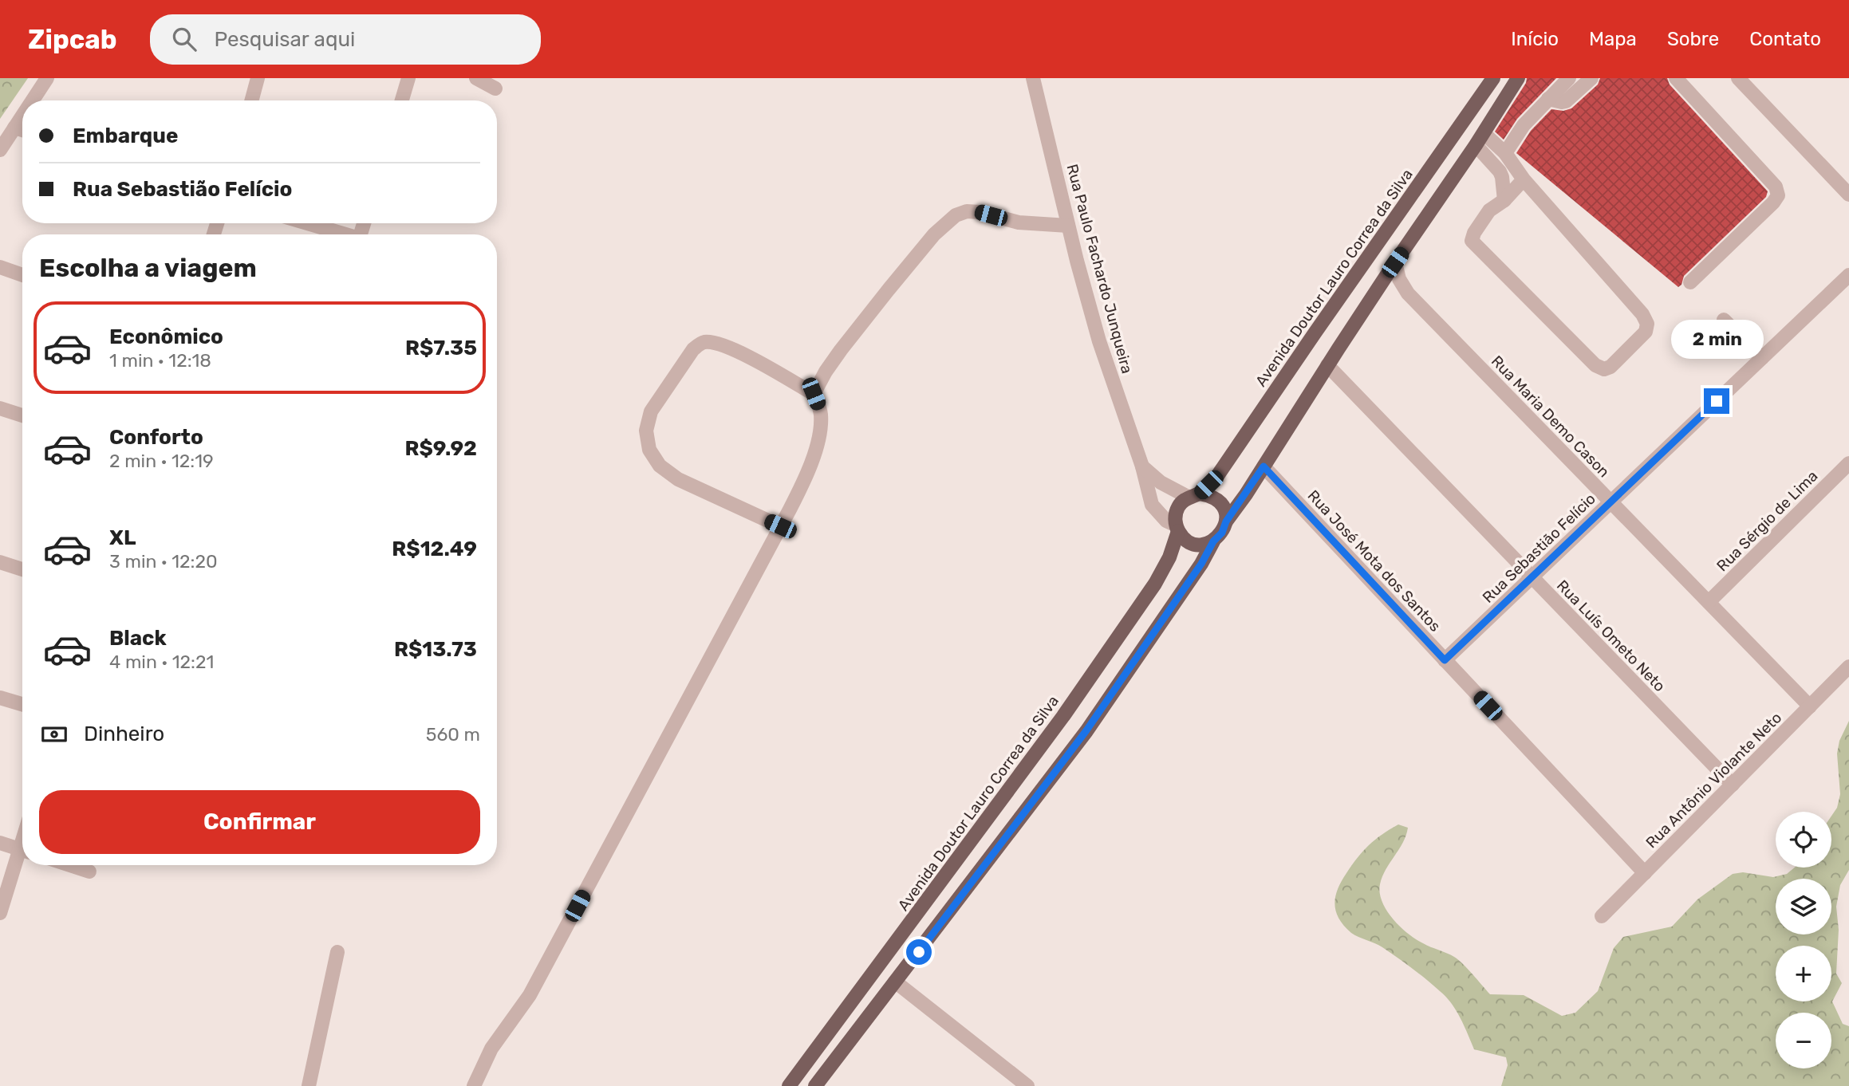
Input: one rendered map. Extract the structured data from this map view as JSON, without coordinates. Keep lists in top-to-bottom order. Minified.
{"streets":{"main road":["Avenida Doutor Lauro Correa da Silva"],"street":["Rua Paulo Fachardo Junqueira","Rua Maria Demo Cason","Rua Sérgio de Lima","Rua Sebastião Felício","Rua José Mota dos Santos","Rua Luís Ometo Neto","Rua Antônio Violante Neto"]},"crossings":[["Rua Paulo Fachardo Junqueira","Avenida Doutor Lauro Correa da Silva"],["Rua Maria Demo Cason","Rua Sérgio de Lima"],["Rua Maria Demo Cason","Rua Sebastião Felício"],["Rua Maria Demo Cason","Rua Antônio Violante Neto"],["Rua Sebastião Felício","Rua José Mota dos Santos"],["Rua Sebastião Felício","Rua Luís Ometo Neto"],["Rua José Mota dos Santos","Rua Antônio Violante Neto"],["Rua Luís Ometo Neto","Rua Antônio Violante Neto"]],"page":{"header":"Zipcab","search":"Pesquisar aqui","nav":["Início","Mapa","Sobre","Contato"],"banner":["Embarque","Rua Sebastião Felício"],"heading":"Escolha a viagem","list":[{"name":"Econômico","note":"1 min · 12:18","value":"R$7.35"},{"name":"Conforto","note":"2 min · 12:19","value":"R$9.92"},{"name":"XL","note":"3 min · 12:20","value":"R$12.49"},{"name":"Black","note":"4 min · 12:21","value":"R$13.73"}],"bubble":"2 min","pay":["Dinheiro","560 m"],"buttons":"Confirmar","map_buttons":["+","−"]}}
